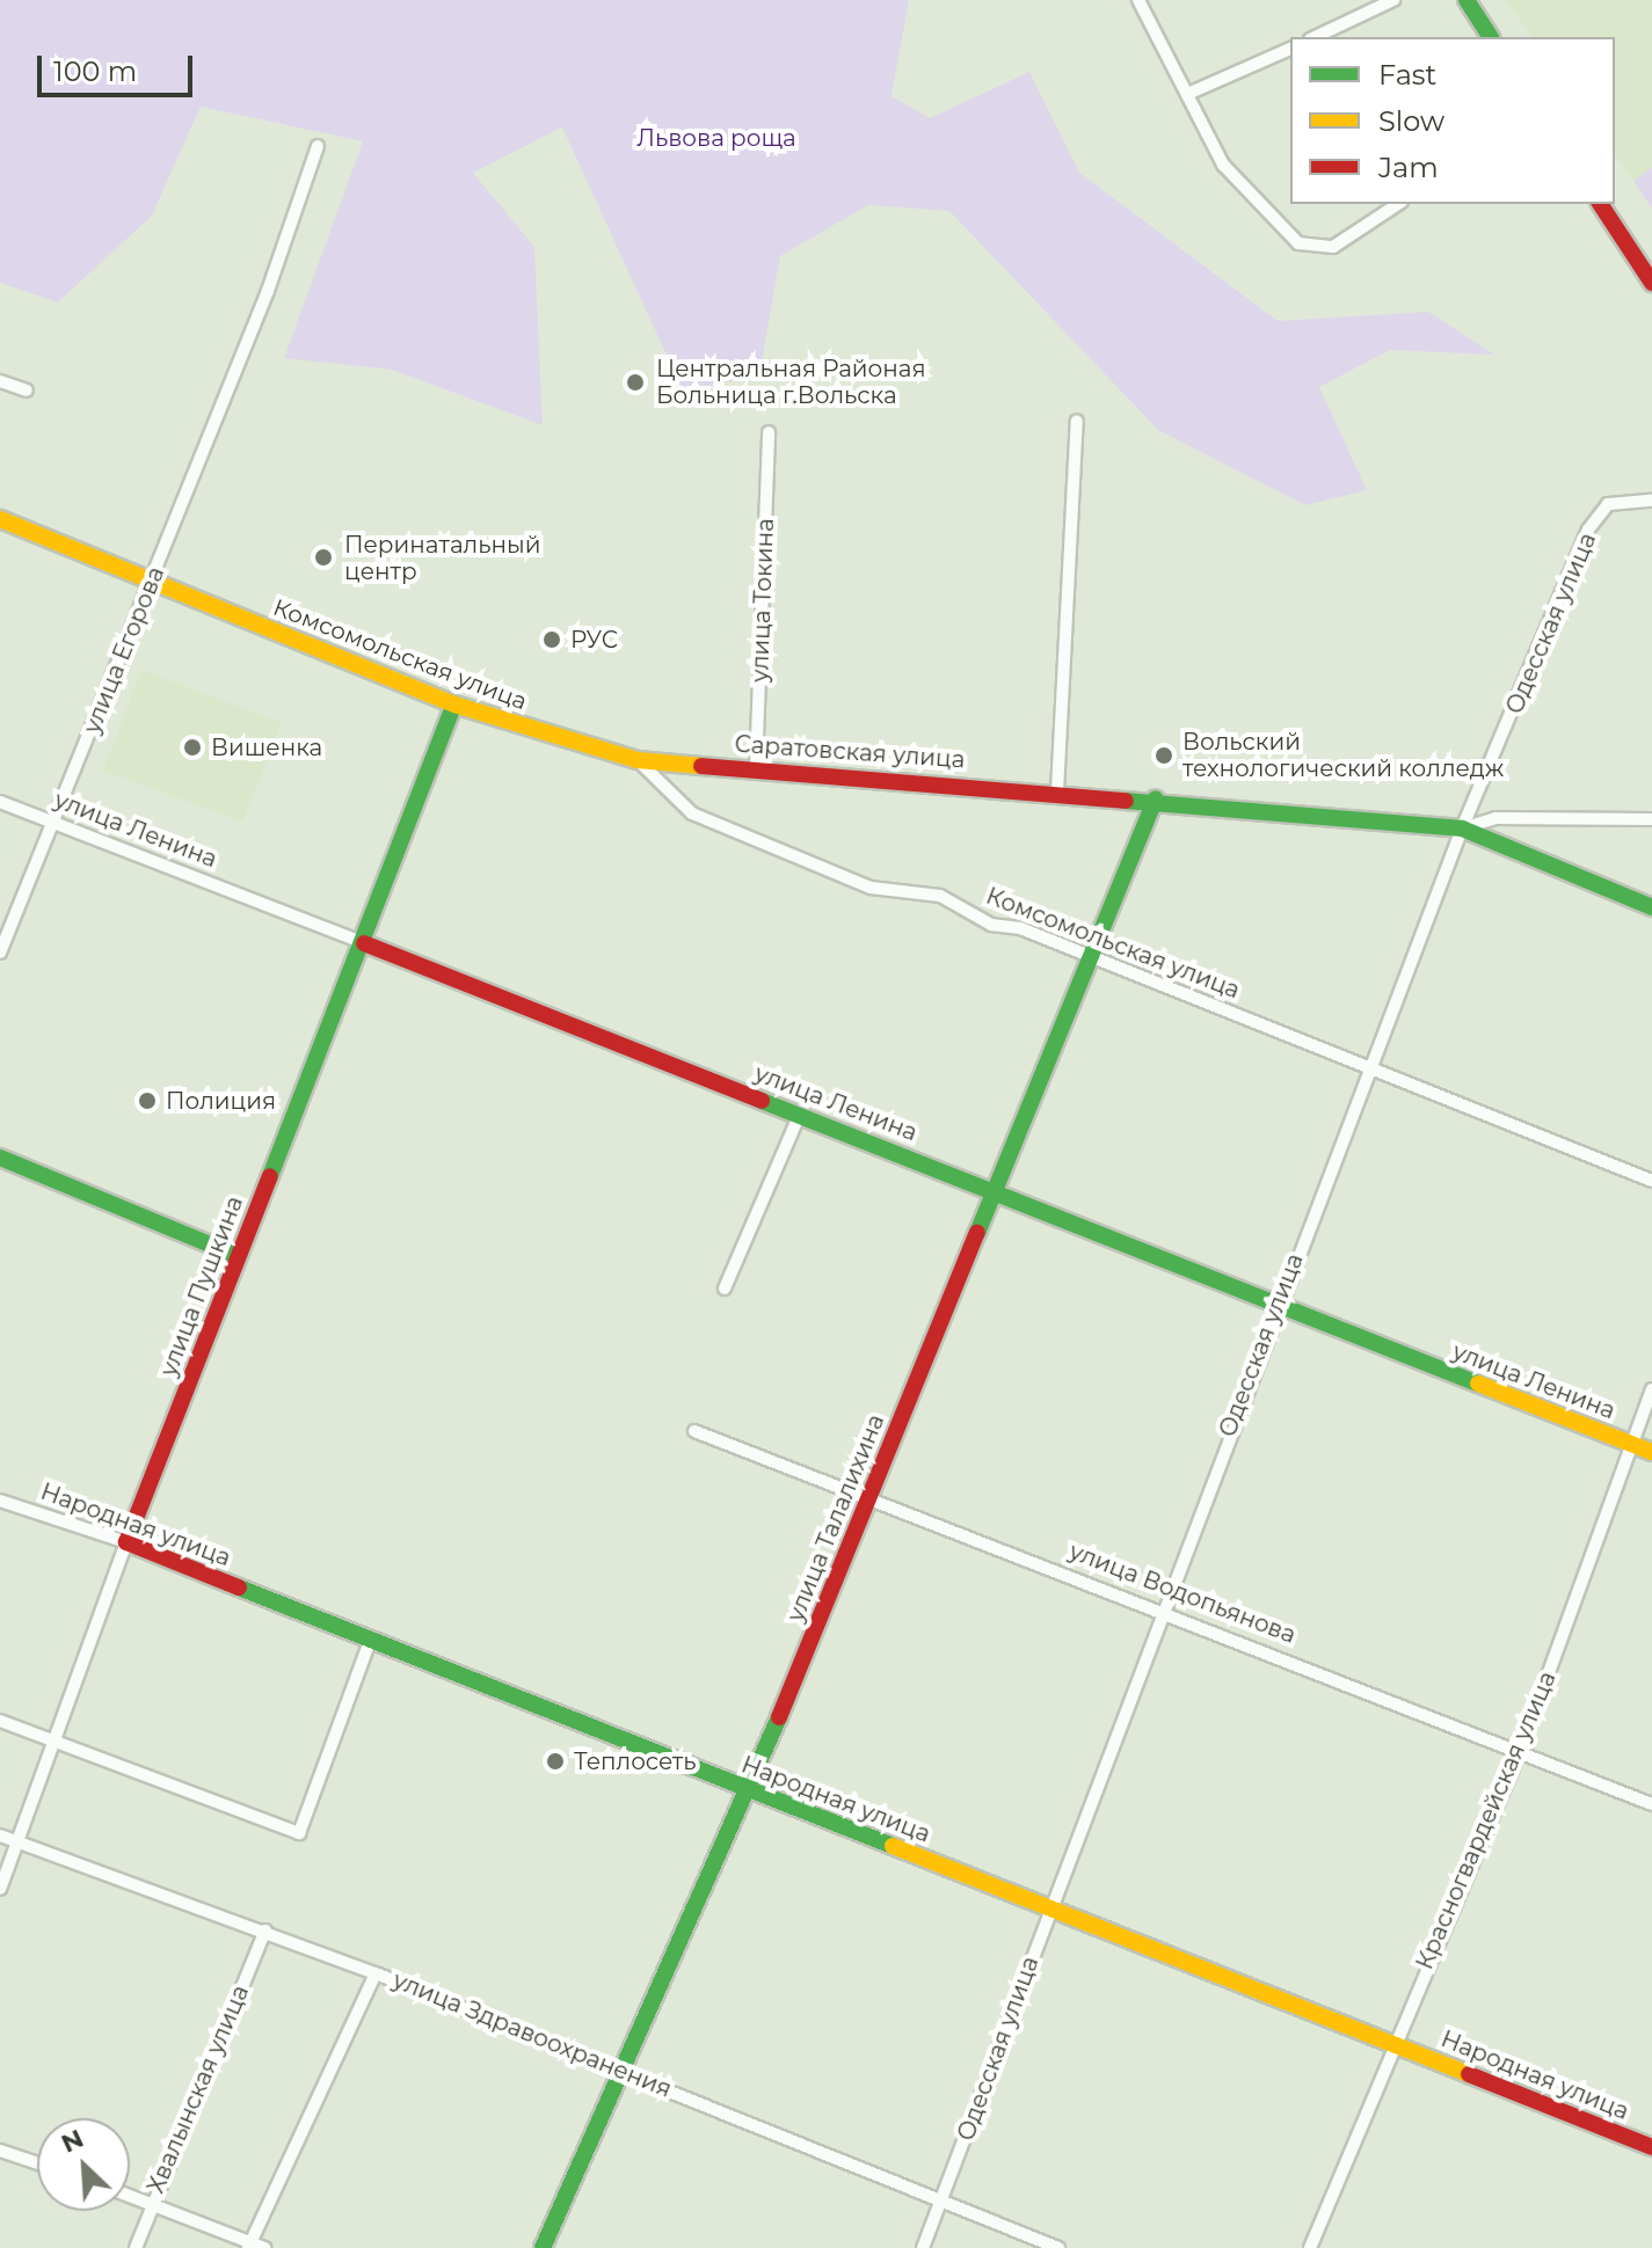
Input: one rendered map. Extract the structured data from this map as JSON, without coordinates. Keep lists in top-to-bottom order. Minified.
{"streets":{"street":["улица Токина","Одесская улица","улица Егорова","Комсомольская улица","Саратовская улица","улица Ленина","улица Пушкина","улица Талалихина","Народная улица","улица Водопьянова","Красногвардейская улица","улица Здравоохранения","Хвалынская улица"]},"crossings":[["улица Токина","Саратовская улица"],["Одесская улица","Комсомольская улица"],["Одесская улица","Саратовская улица"],["Одесская улица","улица Ленина"],["Одесская улица","Народная улица"],["Одесская улица","улица Водопьянова"],["Одесская улица","улица Здравоохранения"],["улица Егорова","Комсомольская улица"],["улица Егорова","улица Ленина"],["Комсомольская улица","Саратовская улица"],["Комсомольская улица","улица Пушкина"],["Комсомольская улица","улица Талалихина"],["Саратовская улица","улица Талалихина"],["улица Ленина","улица Пушкина"],["улица Ленина","улица Талалихина"],["улица Ленина","Красногвардейская улица"],["улица Пушкина","Народная улица"],["улица Пушкина","улица Здравоохранения"],["улица Талалихина","Народная улица"],["улица Талалихина","улица Водопьянова"],["улица Талалихина","улица Здравоохранения"],["Народная улица","Красногвардейская улица"],["улица Водопьянова","Красногвардейская улица"],["улица Здравоохранения","Хвалынская улица"]],"parks":["Львова роща"],"places":["Центральная Районая Больница г.Вольска","Перинатальный центр","РУС","Вишенка","Вольский технологический колледж","Полиция","Теплосеть"],"legend":["Fast","Slow","Jam"],"scale_bar":"100 m","north":"top left"}
